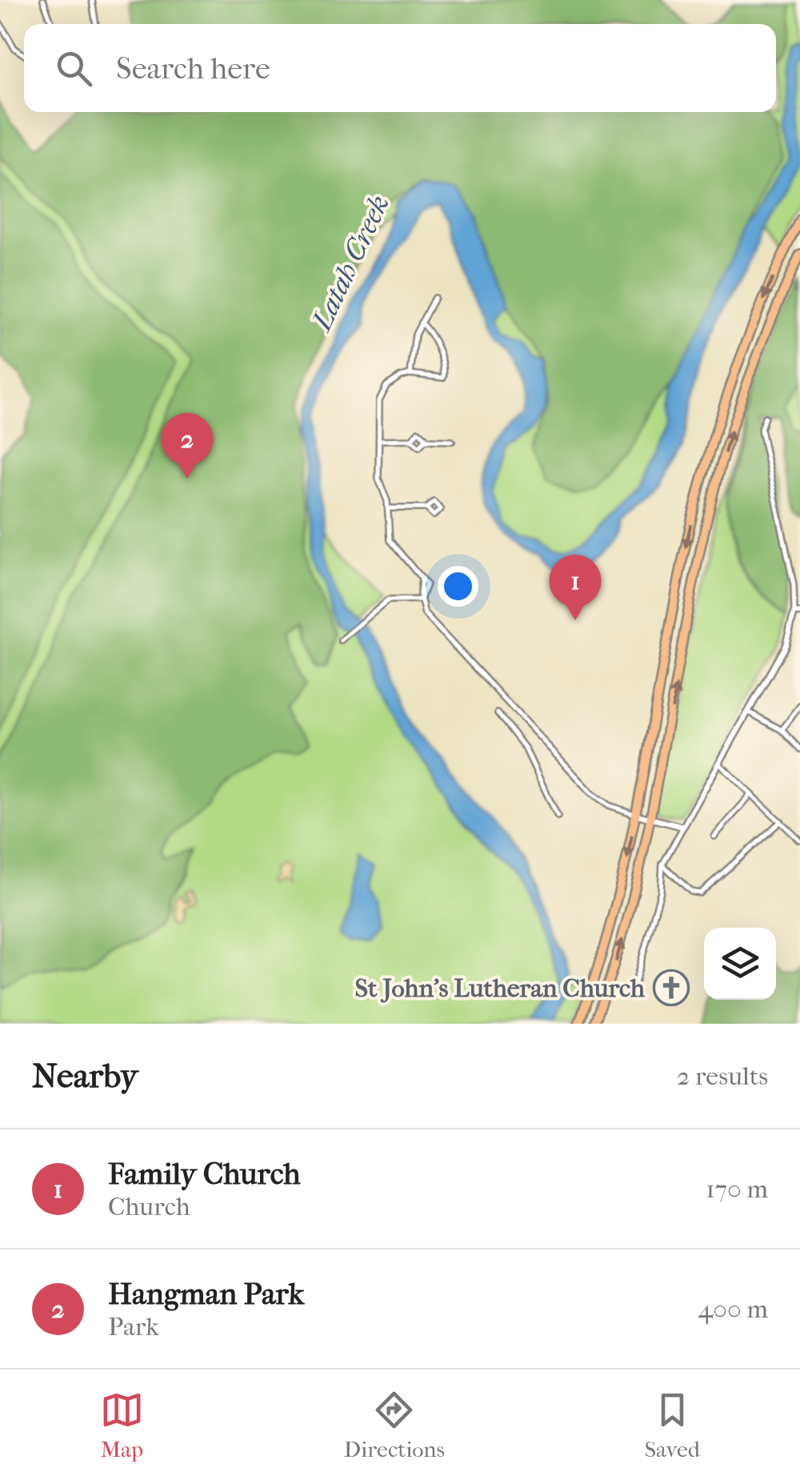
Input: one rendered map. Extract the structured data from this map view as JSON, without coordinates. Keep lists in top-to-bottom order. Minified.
{"water":["Latah Creek"],"places":{"church":["St John's Lutheran Church"]},"page":{"search":"Search here","pins":["2","1"],"heading":["Nearby","2 results"],"list":[{"mark":"1","name":"Family Church","note":"Church","value":"170 m"},{"mark":"2","name":"Hangman Park","note":"Park","value":"400 m"}],"nav":["Map","Directions","Saved"]}}
